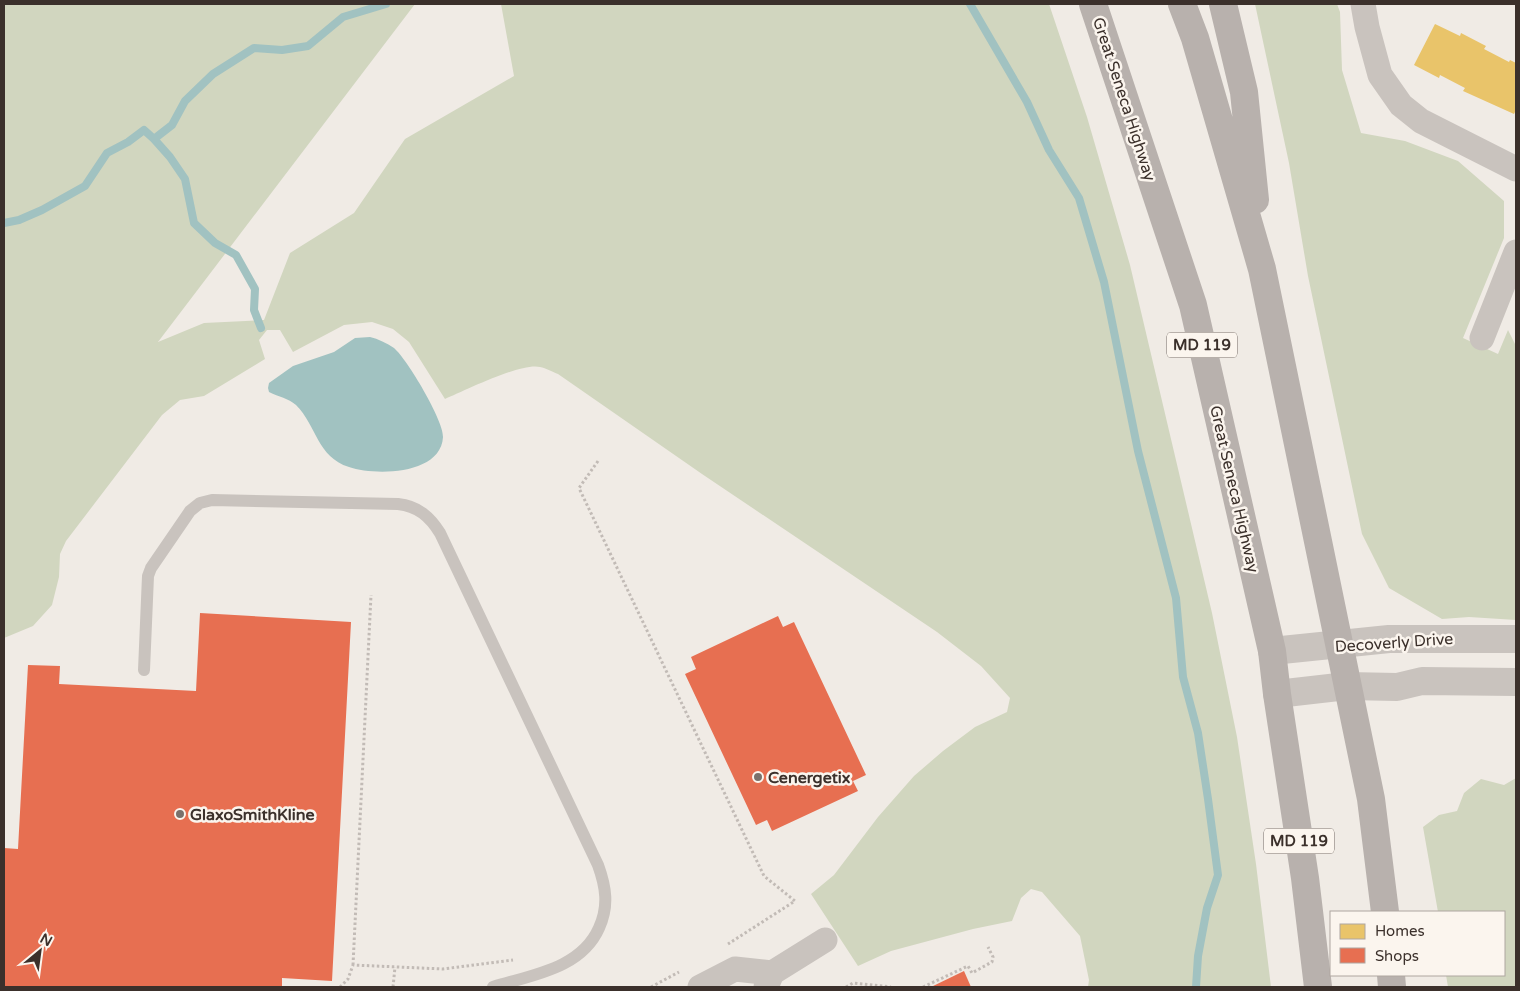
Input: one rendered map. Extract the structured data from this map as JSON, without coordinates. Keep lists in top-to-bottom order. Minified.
{"streets":{"main road":["Great Seneca Highway","MD 119"],"street":["Decoverly Drive"]},"crossings":[["Great Seneca Highway","Decoverly Drive"]],"places":["Cenergetix","GlaxoSmithKline"],"legend":["Homes","Shops"],"north":"top right"}
